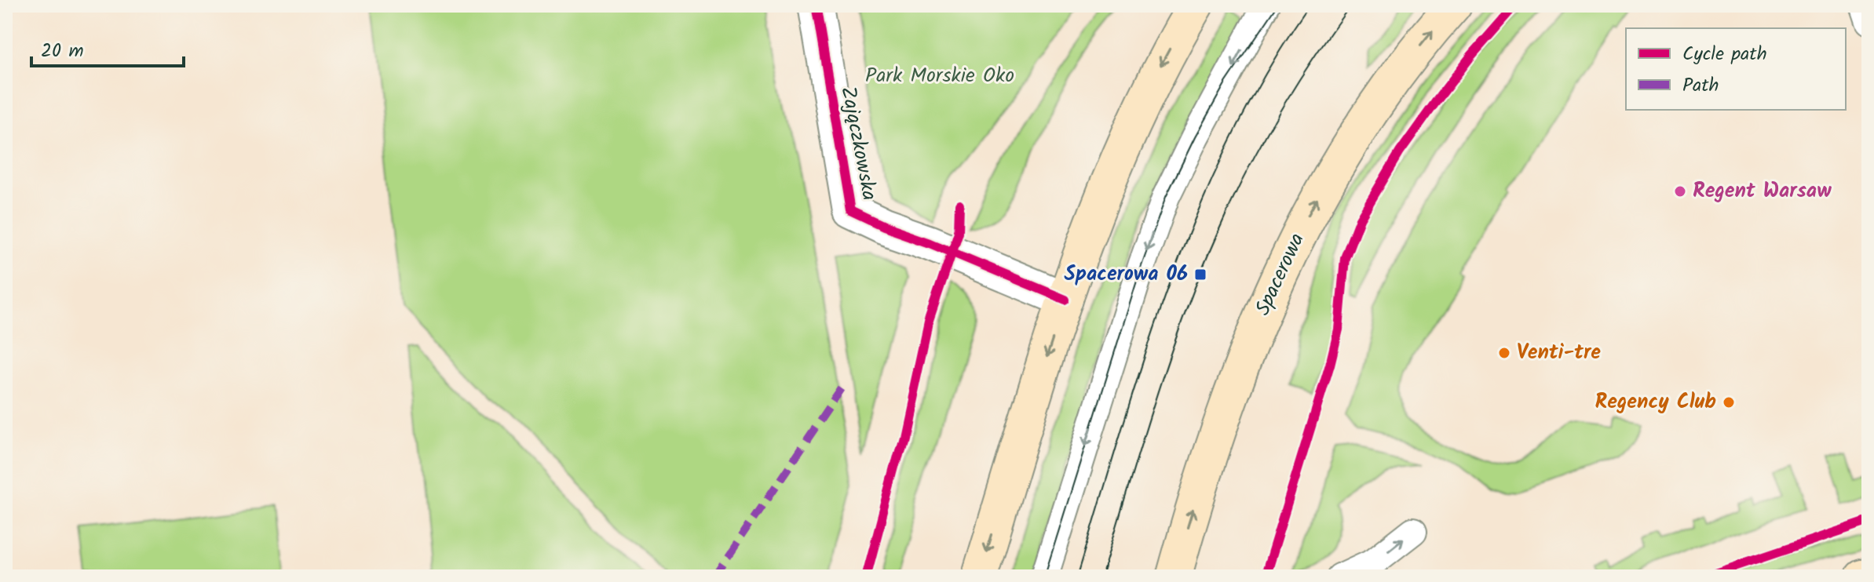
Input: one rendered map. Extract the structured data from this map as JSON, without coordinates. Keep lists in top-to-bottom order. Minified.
{"streets":{"main road":["Spacerowa"],"street":["Zajączkowska"]},"parks":["Park Morskie Oko"],"places":{"other":["Regent Warsaw","Venti-tre","Regency Club"],"transit":["Spacerowa 06"]},"legend":["Cycle path","Path"],"scale_bar":"20 m"}
